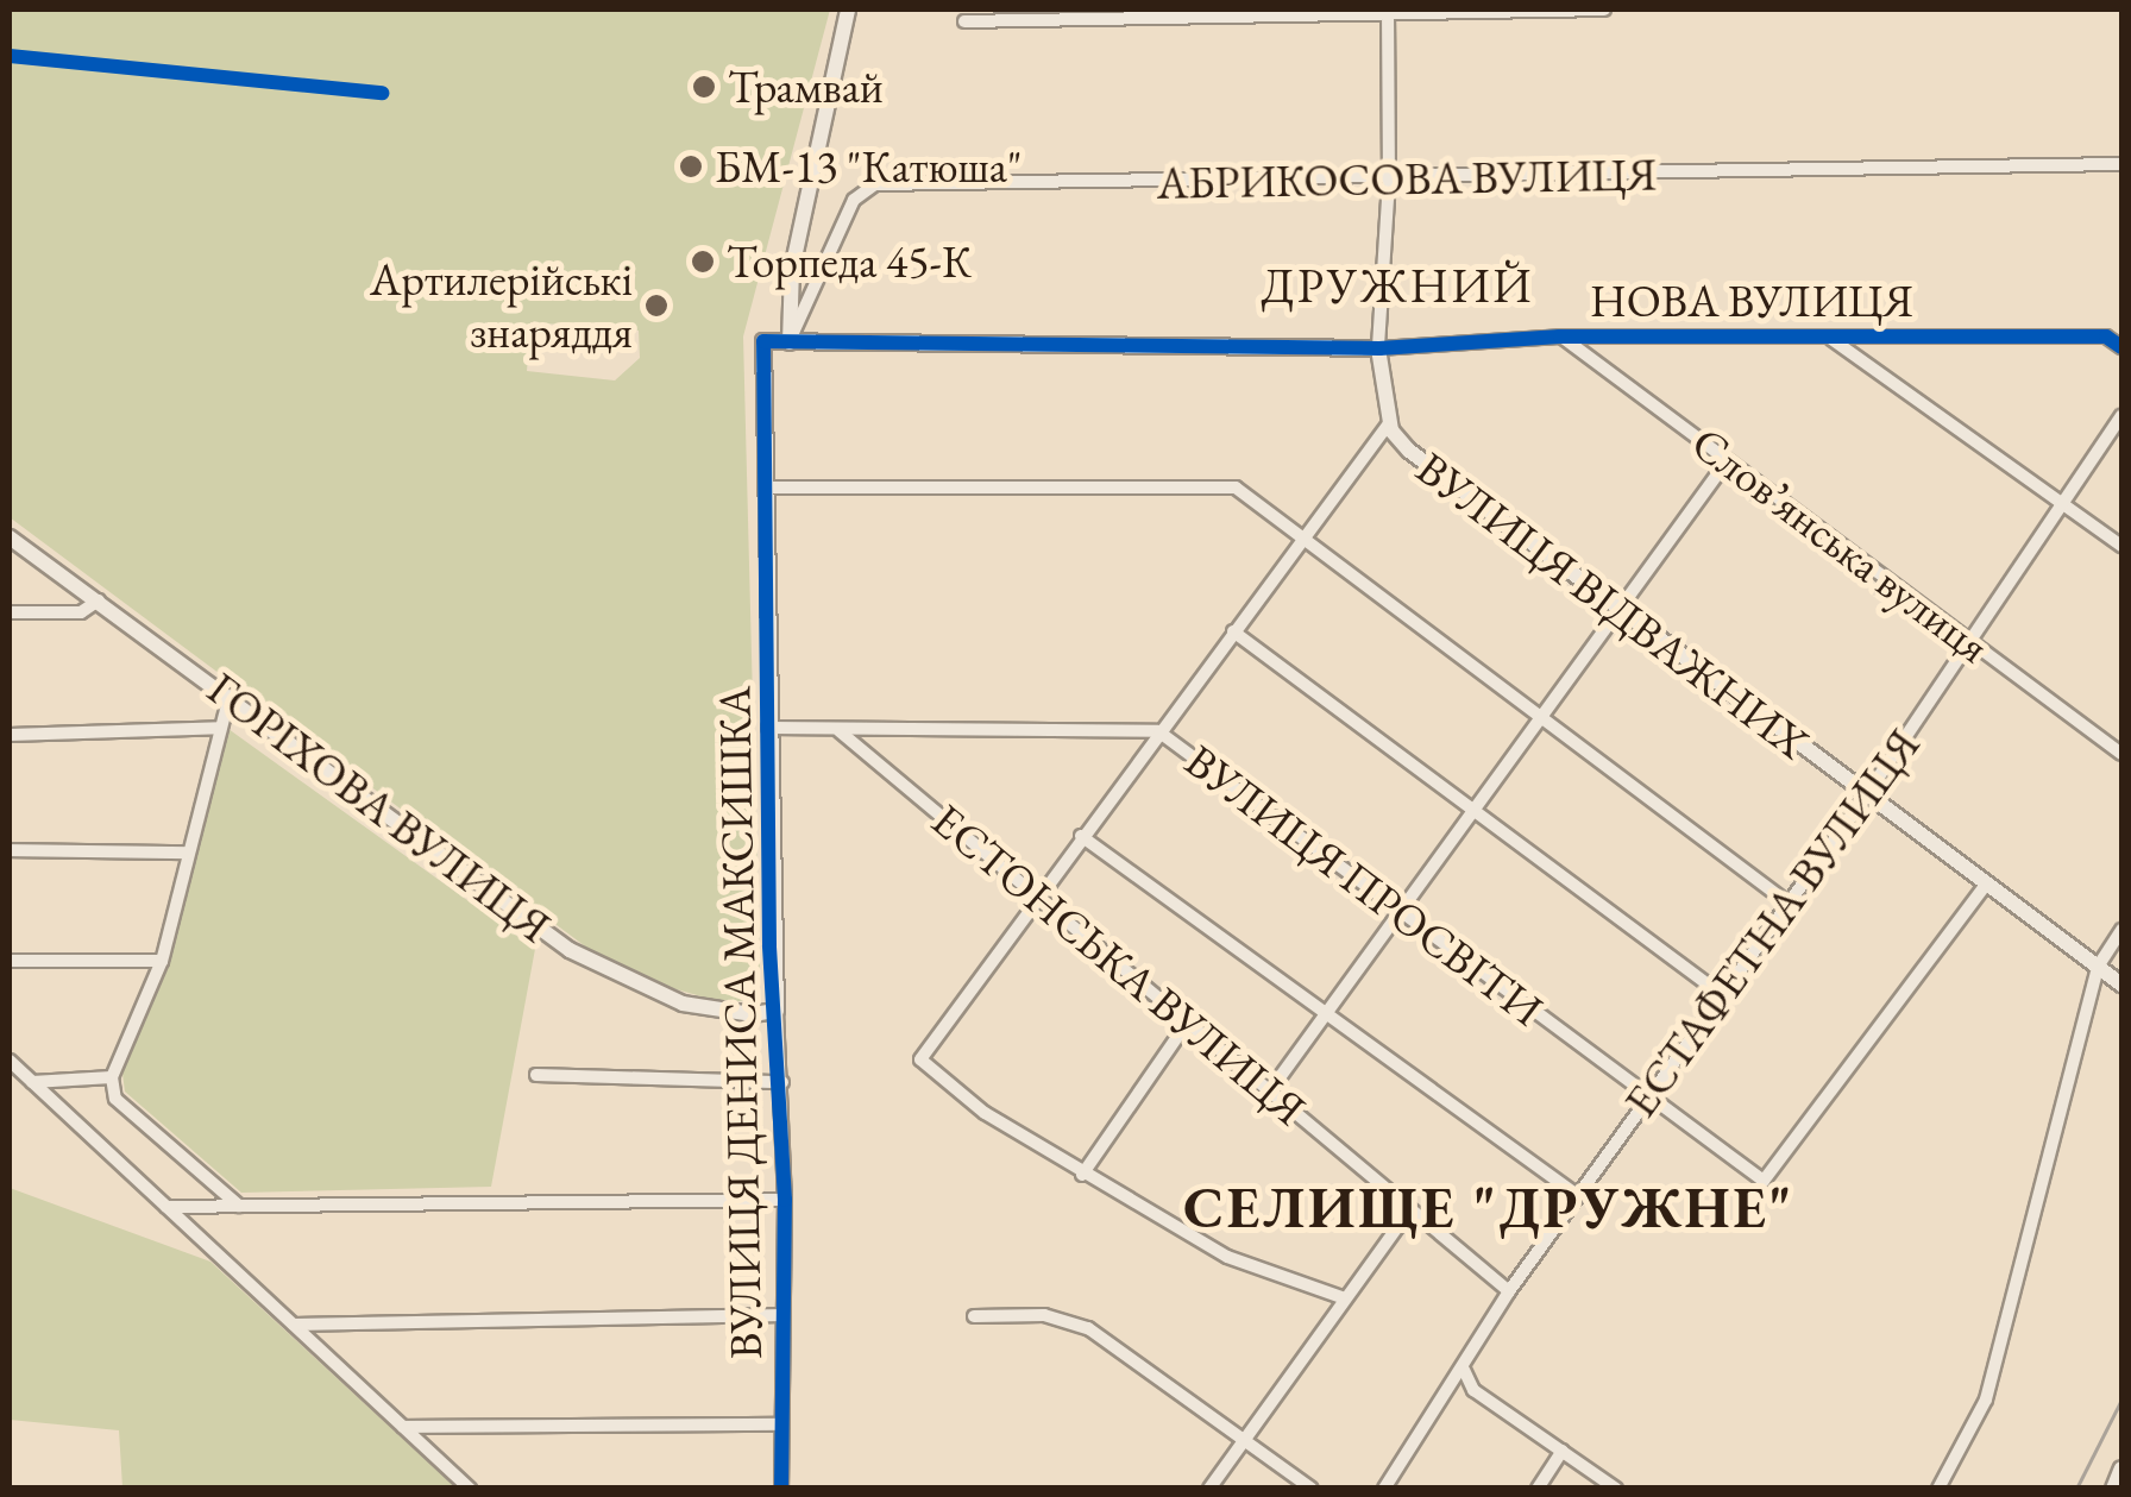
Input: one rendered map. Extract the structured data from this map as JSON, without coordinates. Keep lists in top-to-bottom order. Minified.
{"streets":{"street":["АБРИКОСОВА ВУЛИЦЯ","НОВА ВУЛИЦЯ","Словʼянська вулиця","ВУЛИЦЯ ВІДВАЖНИХ","ГОРІХОВА ВУЛИЦЯ","ВУЛИЦЯ ПРОСВІТИ","ЕСТАФЕТНА ВУЛИЦЯ","ЕСТОНСЬКА ВУЛИЦЯ","ВУЛИЦЯ ДЕНИСА МАКСИШКА"]},"crossings":[["АБРИКОСОВА ВУЛИЦЯ","ВУЛИЦЯ ВІДВАЖНИХ"],["АБРИКОСОВА ВУЛИЦЯ","ВУЛИЦЯ ДЕНИСА МАКСИШКА"],["НОВА ВУЛИЦЯ","Словʼянська вулиця"],["НОВА ВУЛИЦЯ","ВУЛИЦЯ ВІДВАЖНИХ"],["Словʼянська вулиця","ЕСТАФЕТНА ВУЛИЦЯ"],["ВУЛИЦЯ ВІДВАЖНИХ","ВУЛИЦЯ ПРОСВІТИ"],["ВУЛИЦЯ ВІДВАЖНИХ","ЕСТАФЕТНА ВУЛИЦЯ"],["ГОРІХОВА ВУЛИЦЯ","ВУЛИЦЯ ДЕНИСА МАКСИШКА"],["ВУЛИЦЯ ПРОСВІТИ","ЕСТАФЕТНА ВУЛИЦЯ"],["ВУЛИЦЯ ПРОСВІТИ","ЕСТОНСЬКА ВУЛИЦЯ"],["ВУЛИЦЯ ПРОСВІТИ","ВУЛИЦЯ ДЕНИСА МАКСИШКА"],["ЕСТАФЕТНА ВУЛИЦЯ","ЕСТОНСЬКА ВУЛИЦЯ"]],"districts":["ДРУЖНИЙ","СЕЛИЩЕ \"ДРУЖНЕ\""],"places":["Трамвай","БМ-13 \"Катюша\"","Торпеда 45-К","Артилерійські знаряддя"]}
